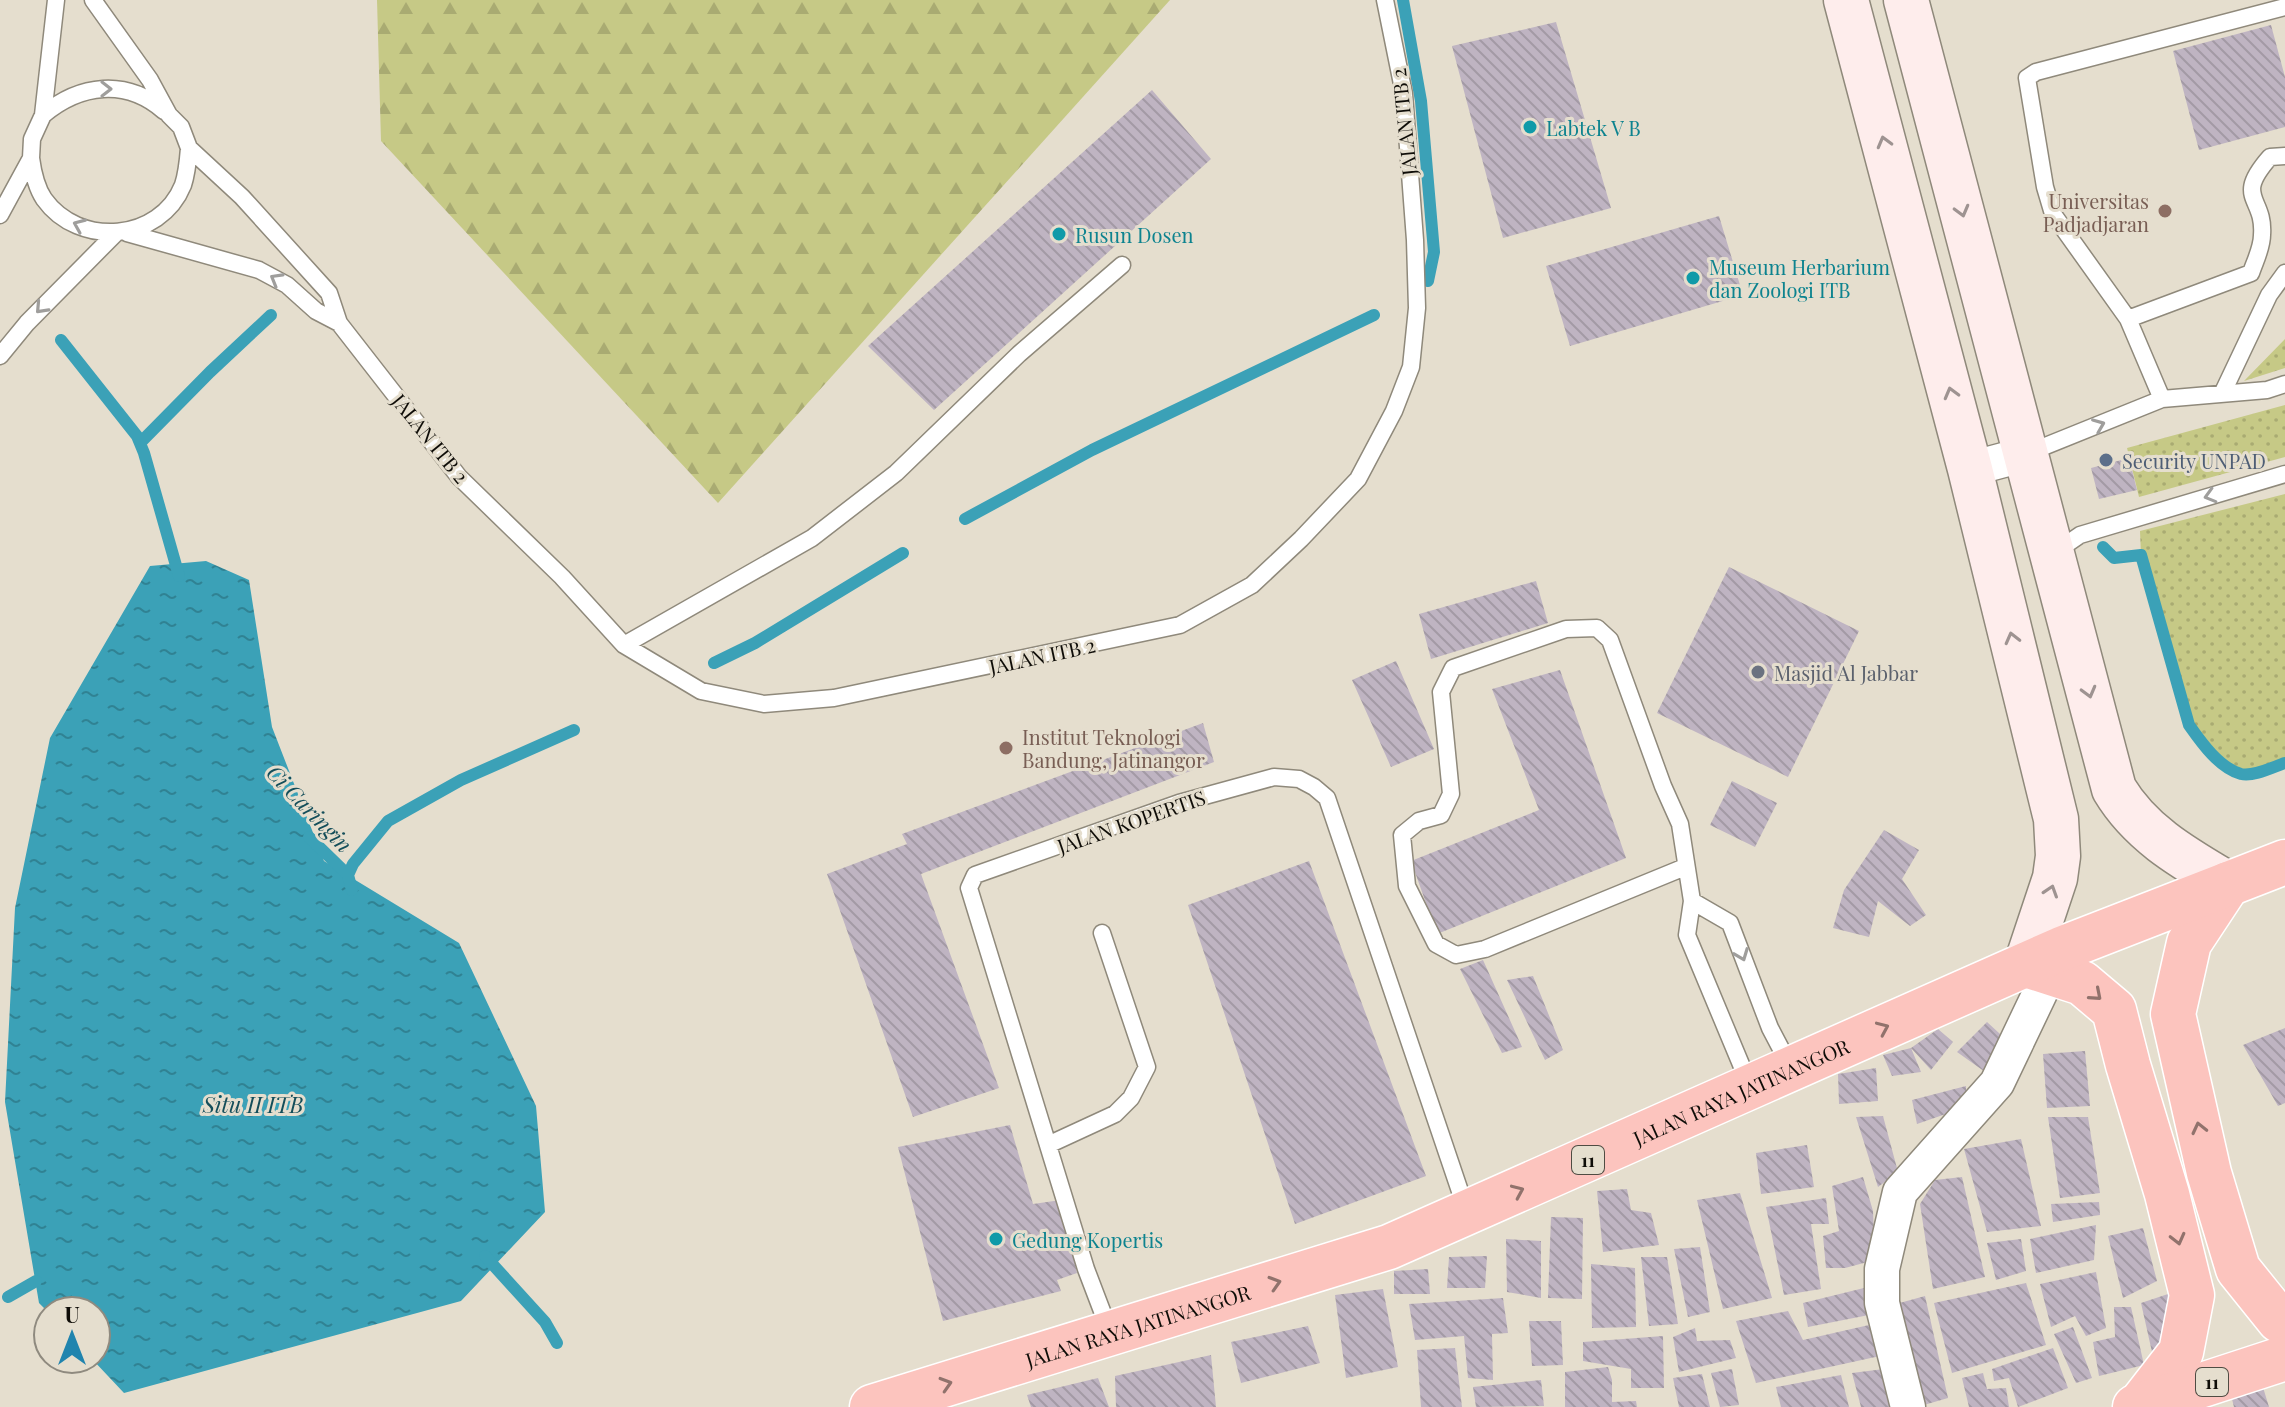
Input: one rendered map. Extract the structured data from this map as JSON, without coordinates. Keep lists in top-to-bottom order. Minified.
{"streets":{"highway":["JALAN RAYA JATINANGOR","11"],"lane":["JALAN ITB 2","JALAN KOPERTIS"]},"crossings":[["JALAN KOPERTIS","JALAN RAYA JATINANGOR"]],"one_way":["JALAN RAYA JATINANGOR"],"water":["Ci Caringin","Situ II ITB"],"places":["Labtek V B","Universitas Padjadjaran","Rusun Dosen","Museum Herbarium dan Zoologi ITB","Security UNPAD","Masjid Al Jabbar","Institut Teknologi Bandung, Jatinangor","Gedung Kopertis"],"north":"top"}
